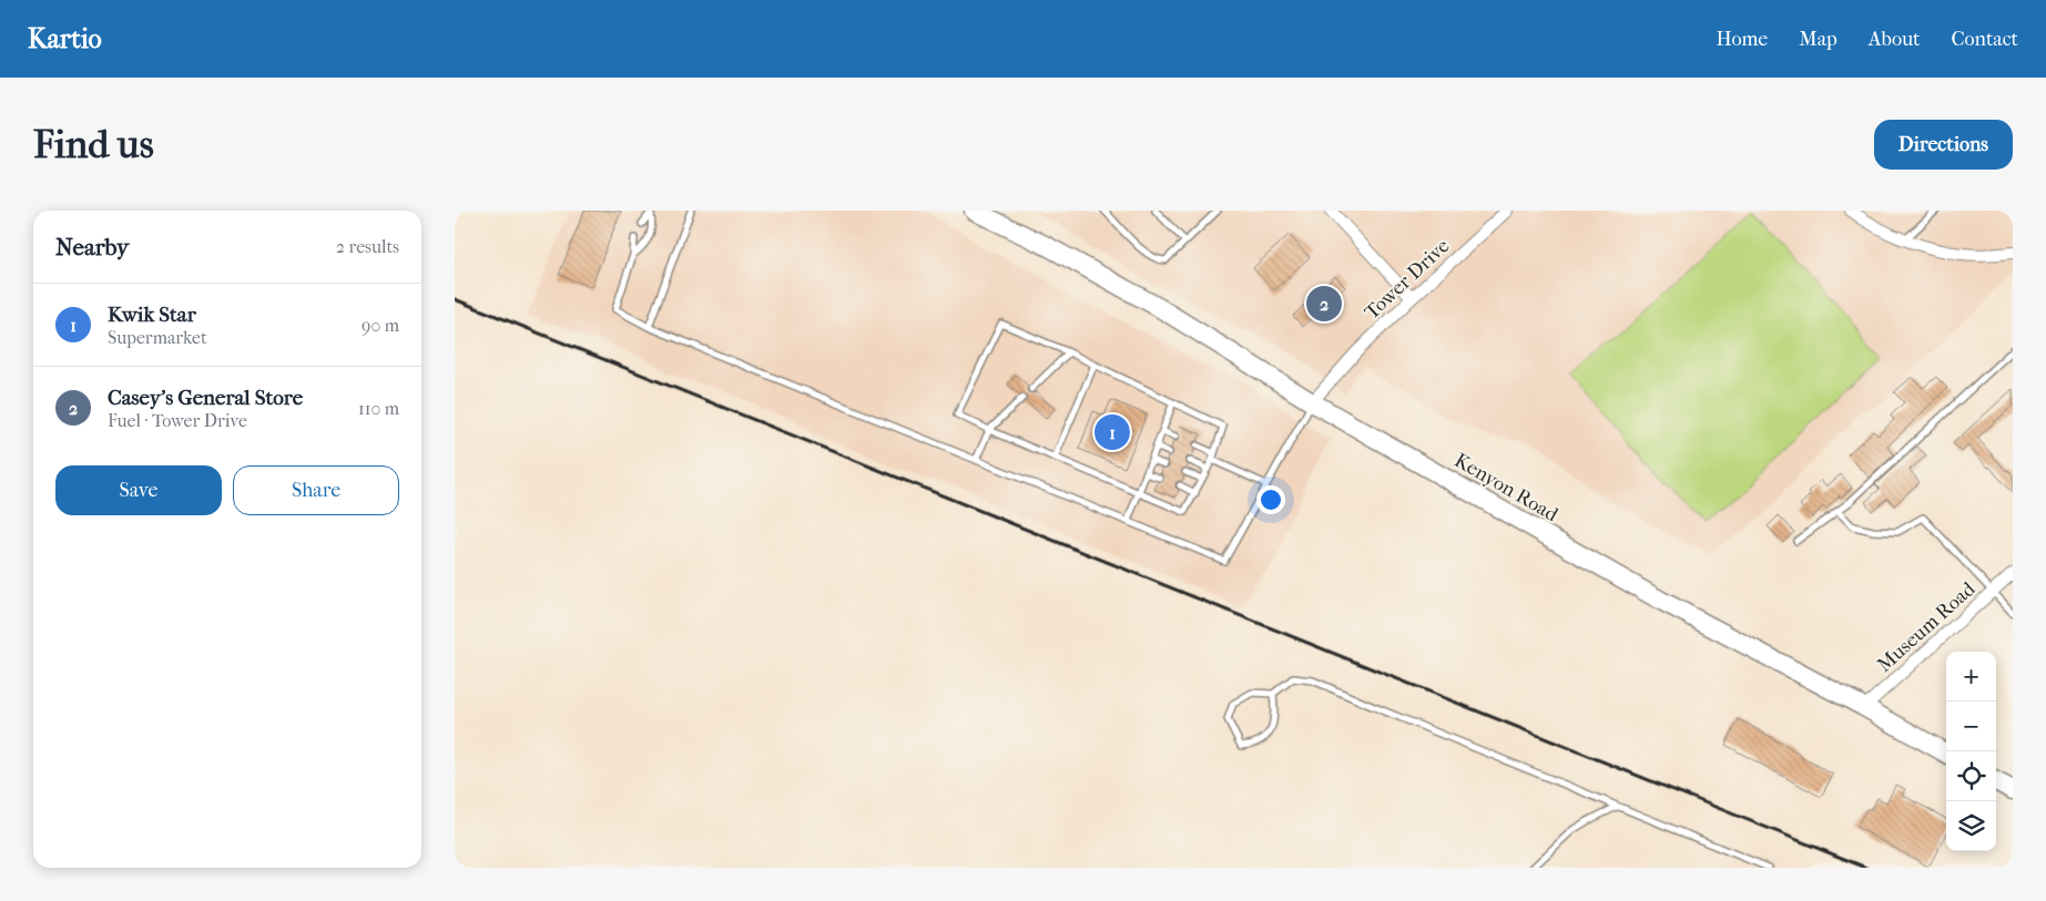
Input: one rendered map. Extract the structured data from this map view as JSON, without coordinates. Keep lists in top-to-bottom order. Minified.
{"streets":{"main road":["Kenyon Road"],"street":["Tower Drive","Museum Road"]},"crossings":[["Tower Drive","Kenyon Road"],["Kenyon Road","Museum Road"]],"page":{"header":"Kartio","nav":["Home","Map","About","Contact"],"buttons":["Directions",["Save","Share"]],"title":"Find us","heading":["Nearby","2 results"],"list":[{"mark":"1","name":"Kwik Star","note":"Supermarket","value":"90 m"},{"mark":"2","name":"Casey's General Store","note":"Fuel · Tower Drive","value":"110 m"}],"pins":["2","1"],"map_buttons":["+","−"]}}
